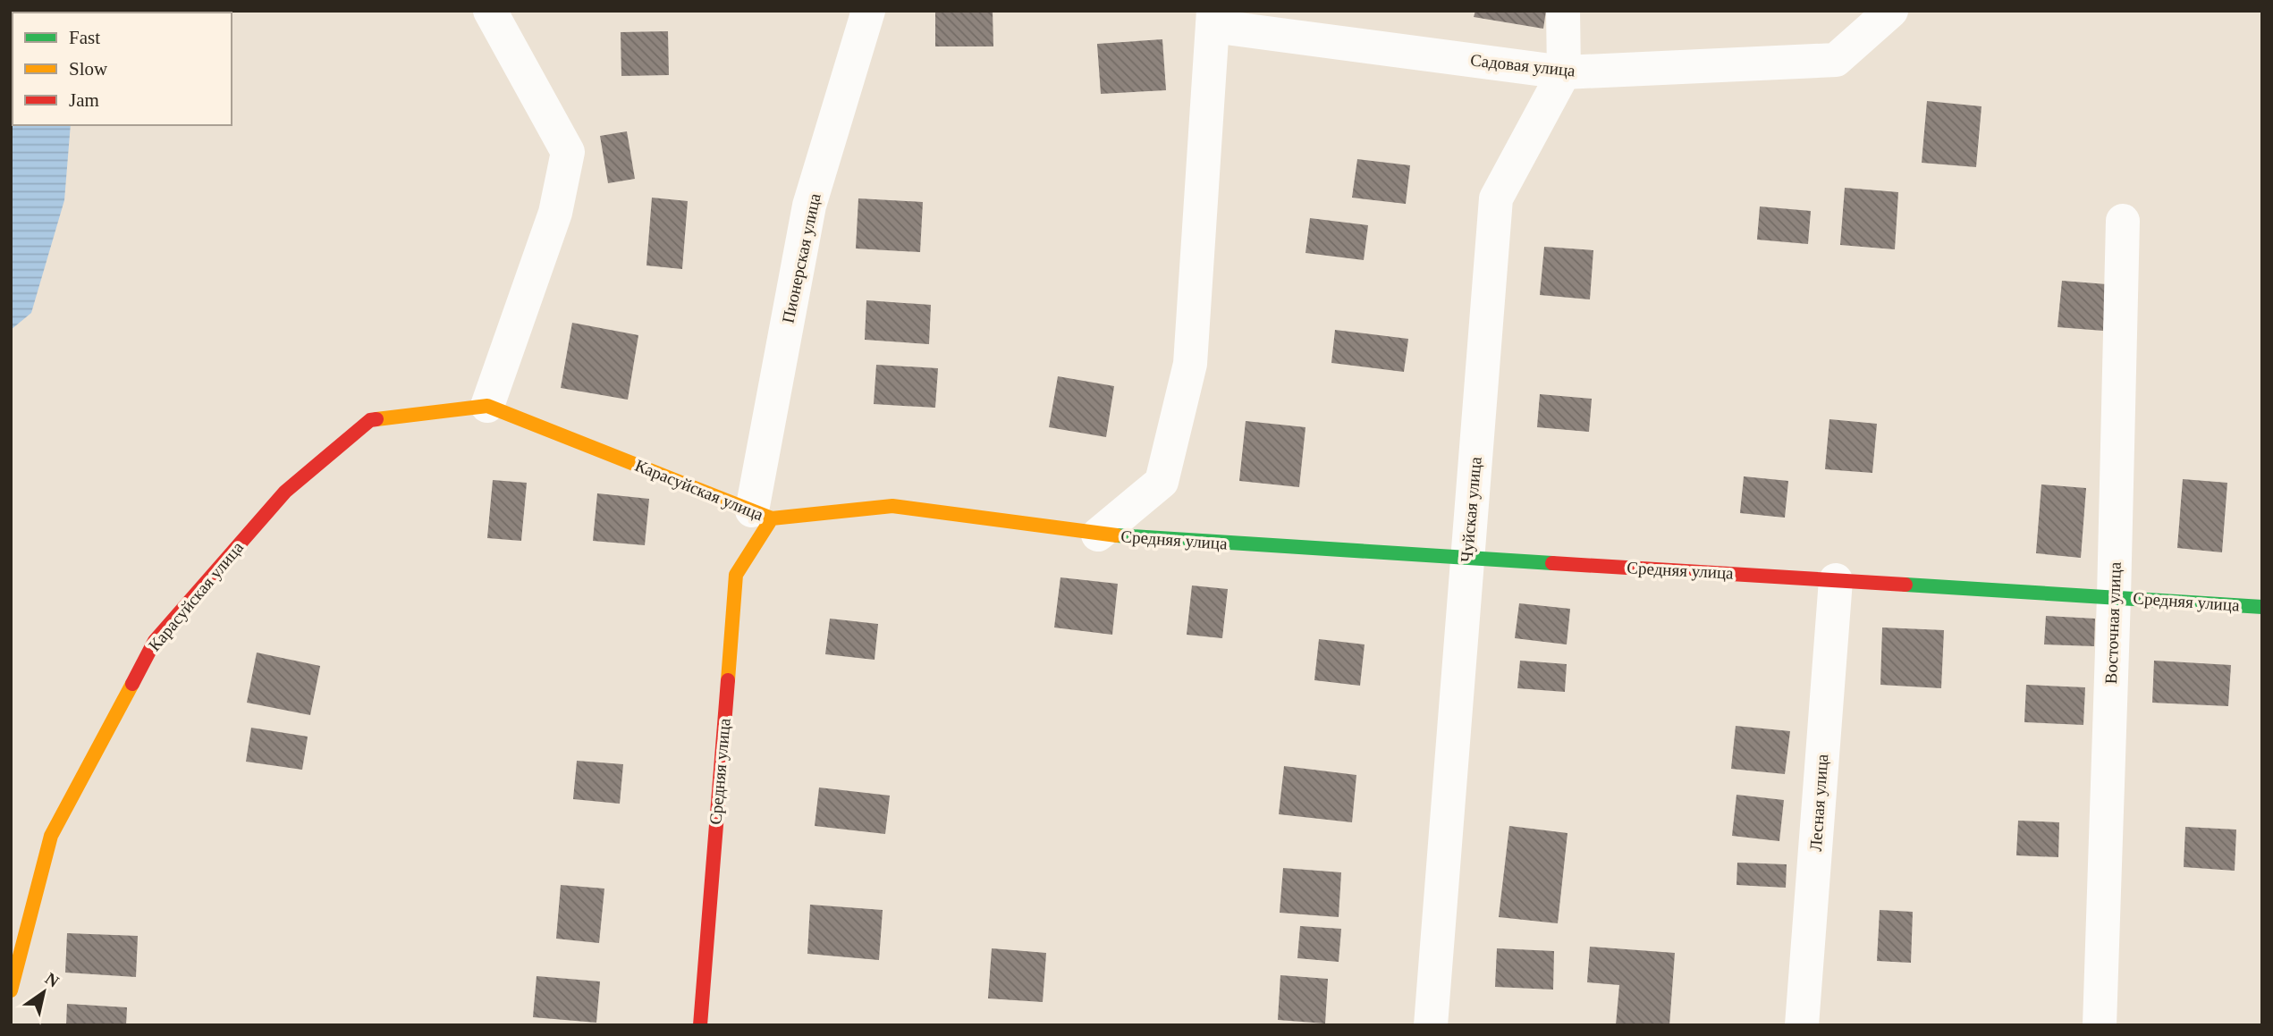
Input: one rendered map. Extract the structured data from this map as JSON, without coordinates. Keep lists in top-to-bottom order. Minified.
{"streets":{"street":["Садовая улица","Пионерская улица","Карасуйская улица","Чуйская улица","Средняя улица","Восточная улица","Лесная улица"]},"crossings":[["Садовая улица","Чуйская улица"],["Садовая улица","Средняя улица"],["Пионерская улица","Карасуйская улица"],["Пионерская улица","Средняя улица"],["Карасуйская улица","Средняя улица"],["Чуйская улица","Средняя улица"],["Средняя улица","Восточная улица"],["Средняя улица","Лесная улица"]],"legend":["Fast","Slow","Jam"],"north":"top right"}
